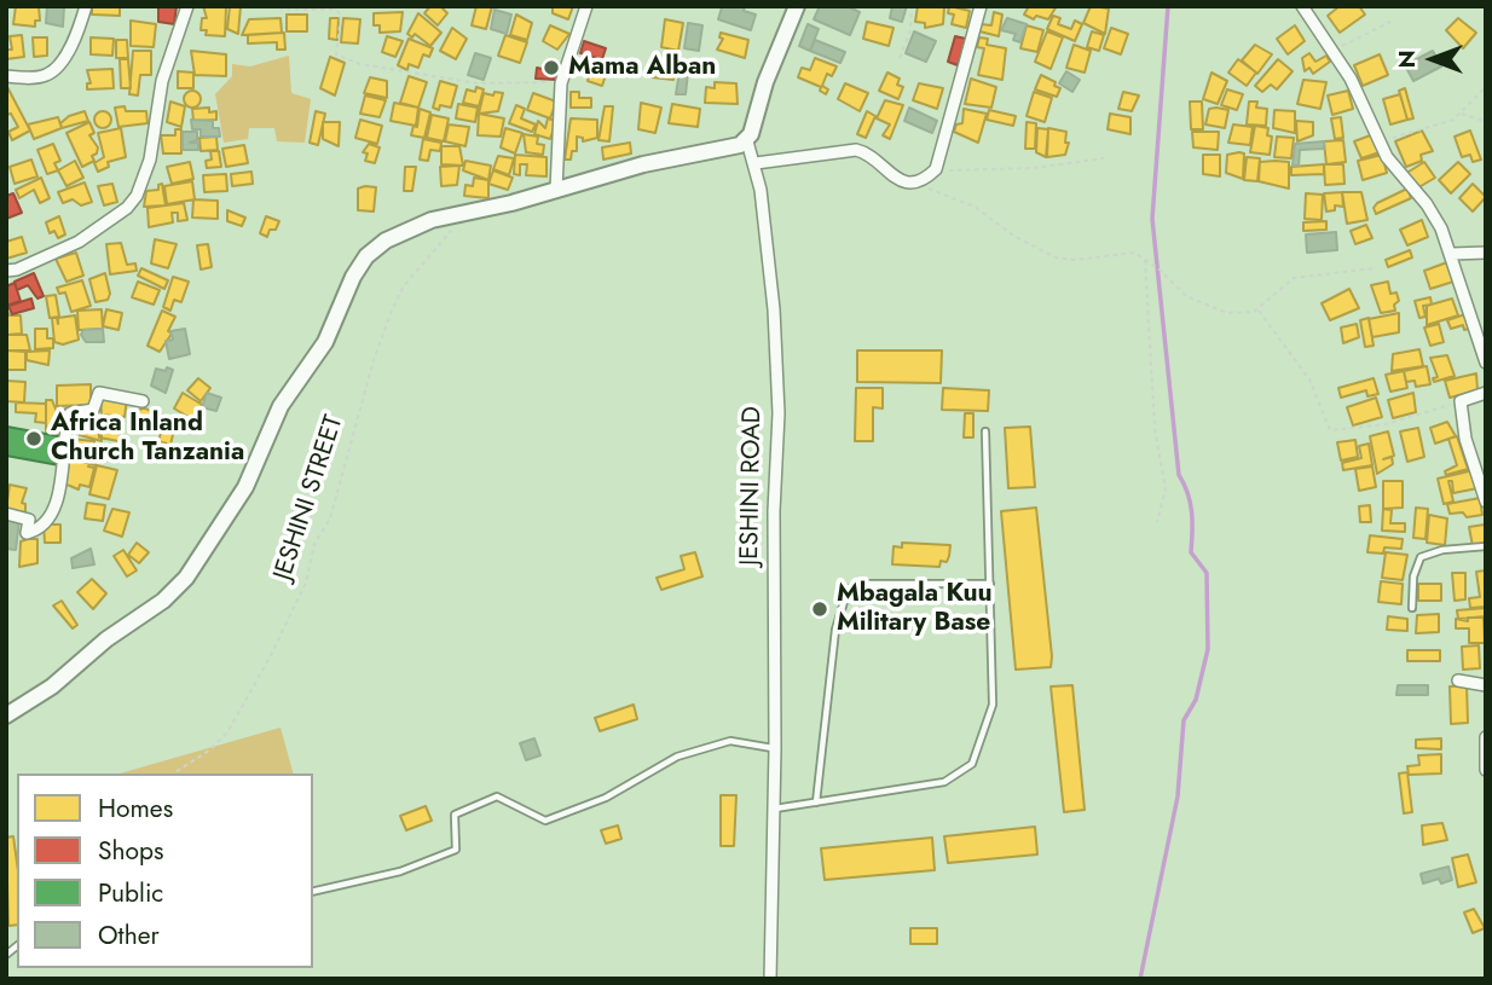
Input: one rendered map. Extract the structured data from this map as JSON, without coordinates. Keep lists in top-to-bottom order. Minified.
{"streets":{"street":["JESHINI ROAD"],"path":["JESHINI STREET"]},"places":["Mama Alban","Africa Inland Church Tanzania","Mbagala Kuu Military Base"],"legend":["Homes","Shops","Public","Other"],"north":"left"}
